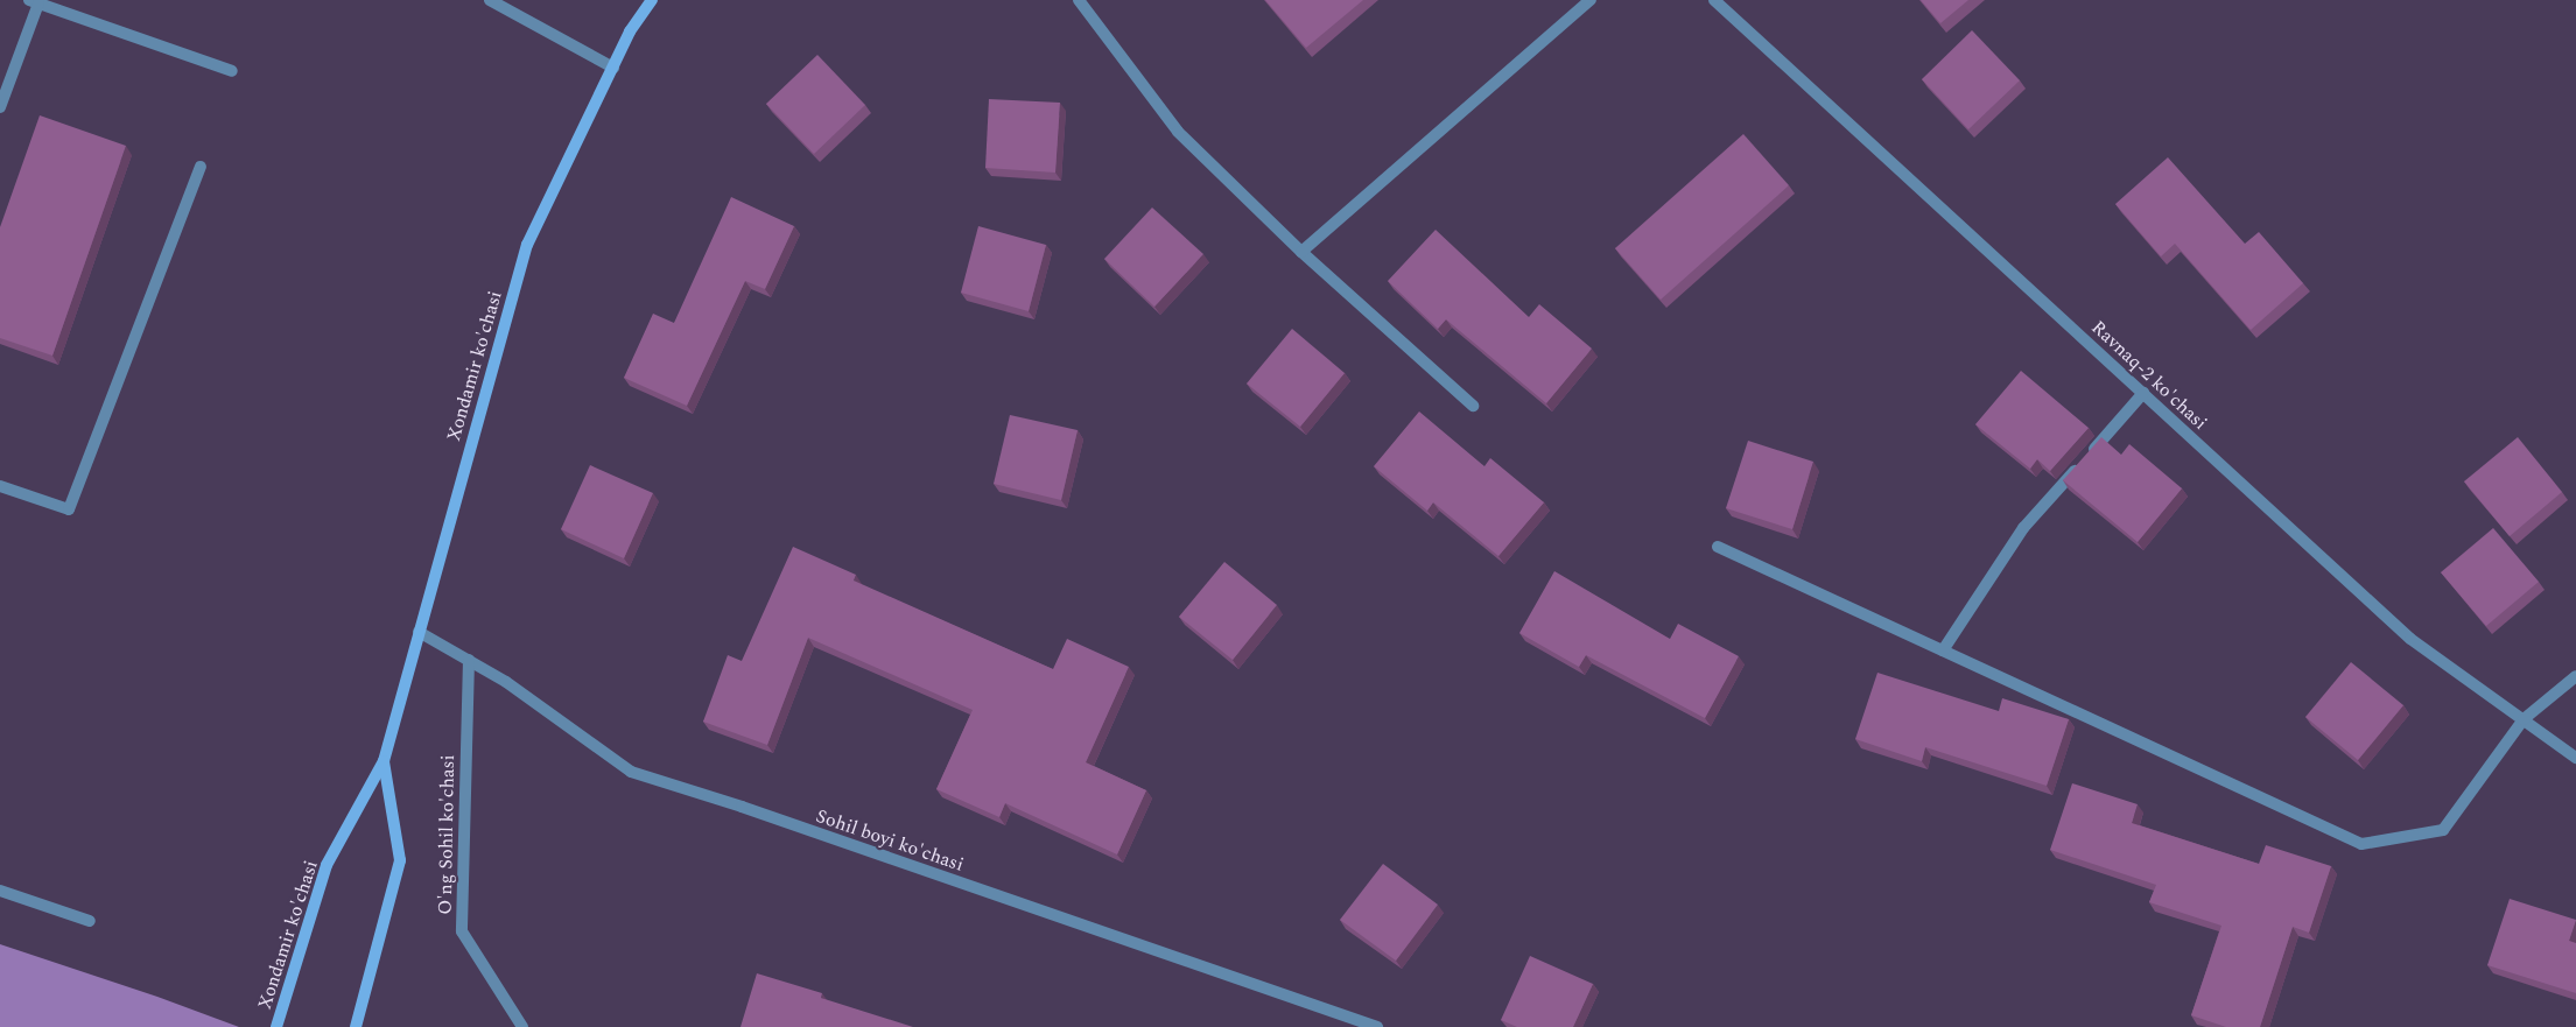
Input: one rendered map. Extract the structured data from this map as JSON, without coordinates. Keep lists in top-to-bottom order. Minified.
{"streets":{"main road":["Xondamir ko'chasi"],"street":["Ravnaq-2 ko'chasi","O'ng Sohil ko'chasi","Sohil boyi ko'chasi"]},"crossings":[["Xondamir ko'chasi","Sohil boyi ko'chasi"],["O'ng Sohil ko'chasi","Sohil boyi ko'chasi"]]}
